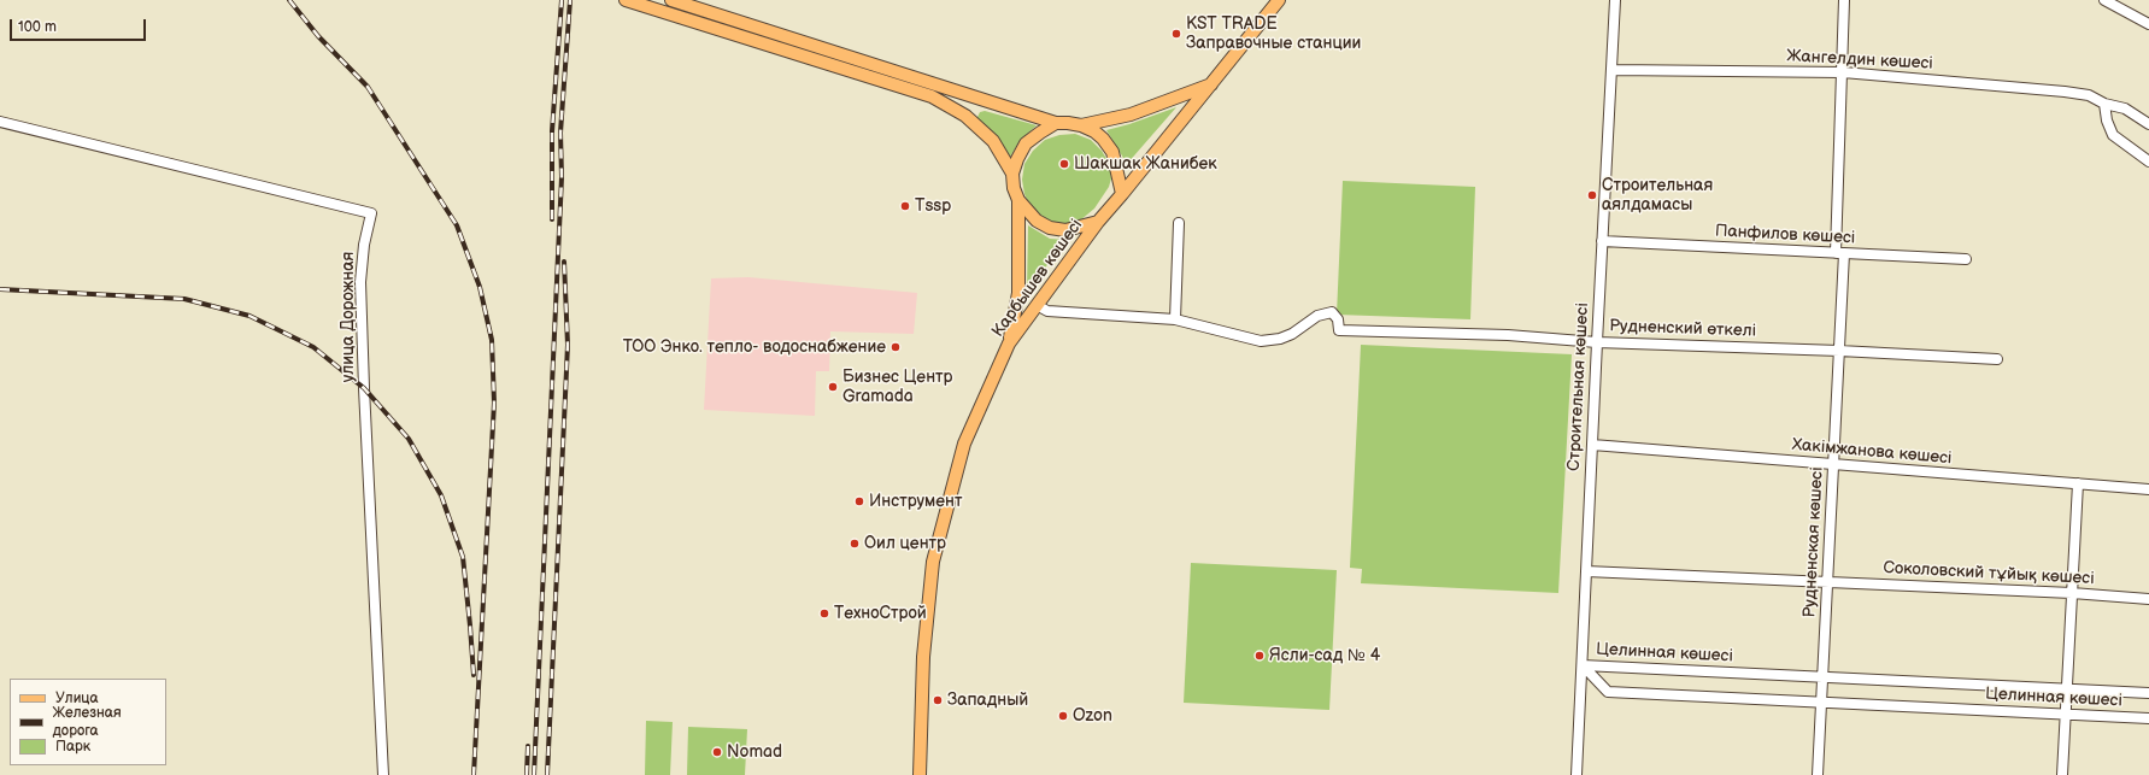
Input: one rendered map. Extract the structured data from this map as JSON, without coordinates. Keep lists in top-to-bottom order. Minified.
{"streets":{"main road":["Карбышев көшесі"],"street":["Жангелдин көшесі","Панфилов көшесі","улица Дорожная","Рудненский өткелі","Строительная көшесі","Хакімжанова көшесі","Рудненская көшесі","Соколовский тұйық көшесі","Целинная көшесі"]},"crossings":[["Жангелдин көшесі","Строительная көшесі"],["Жангелдин көшесі","Рудненская көшесі"],["Панфилов көшесі","Строительная көшесі"],["Панфилов көшесі","Рудненская көшесі"],["Рудненский өткелі","Строительная көшесі"],["Рудненский өткелі","Рудненская көшесі"],["Строительная көшесі","Хакімжанова көшесі"],["Строительная көшесі","Целинная көшесі"],["Хакімжанова көшесі","Рудненская көшесі"],["Рудненская көшесі","Соколовский тұйық көшесі"],["Рудненская көшесі","Целинная көшесі"]],"places":["KST TRADE Заправочные станции","Шакшак Жанибек","Строительная аялдамасы","Tssp","ТОО Энко. тепло- водоснабжение","Бизнес Центр Gramada","Инструмент","Оил центр","ТехноСтрой","Ясли-сад № 4","Западный","Ozon","Nomad"],"legend":["Улица","Железная дорога","Парк"],"scale_bar":"100 m"}
